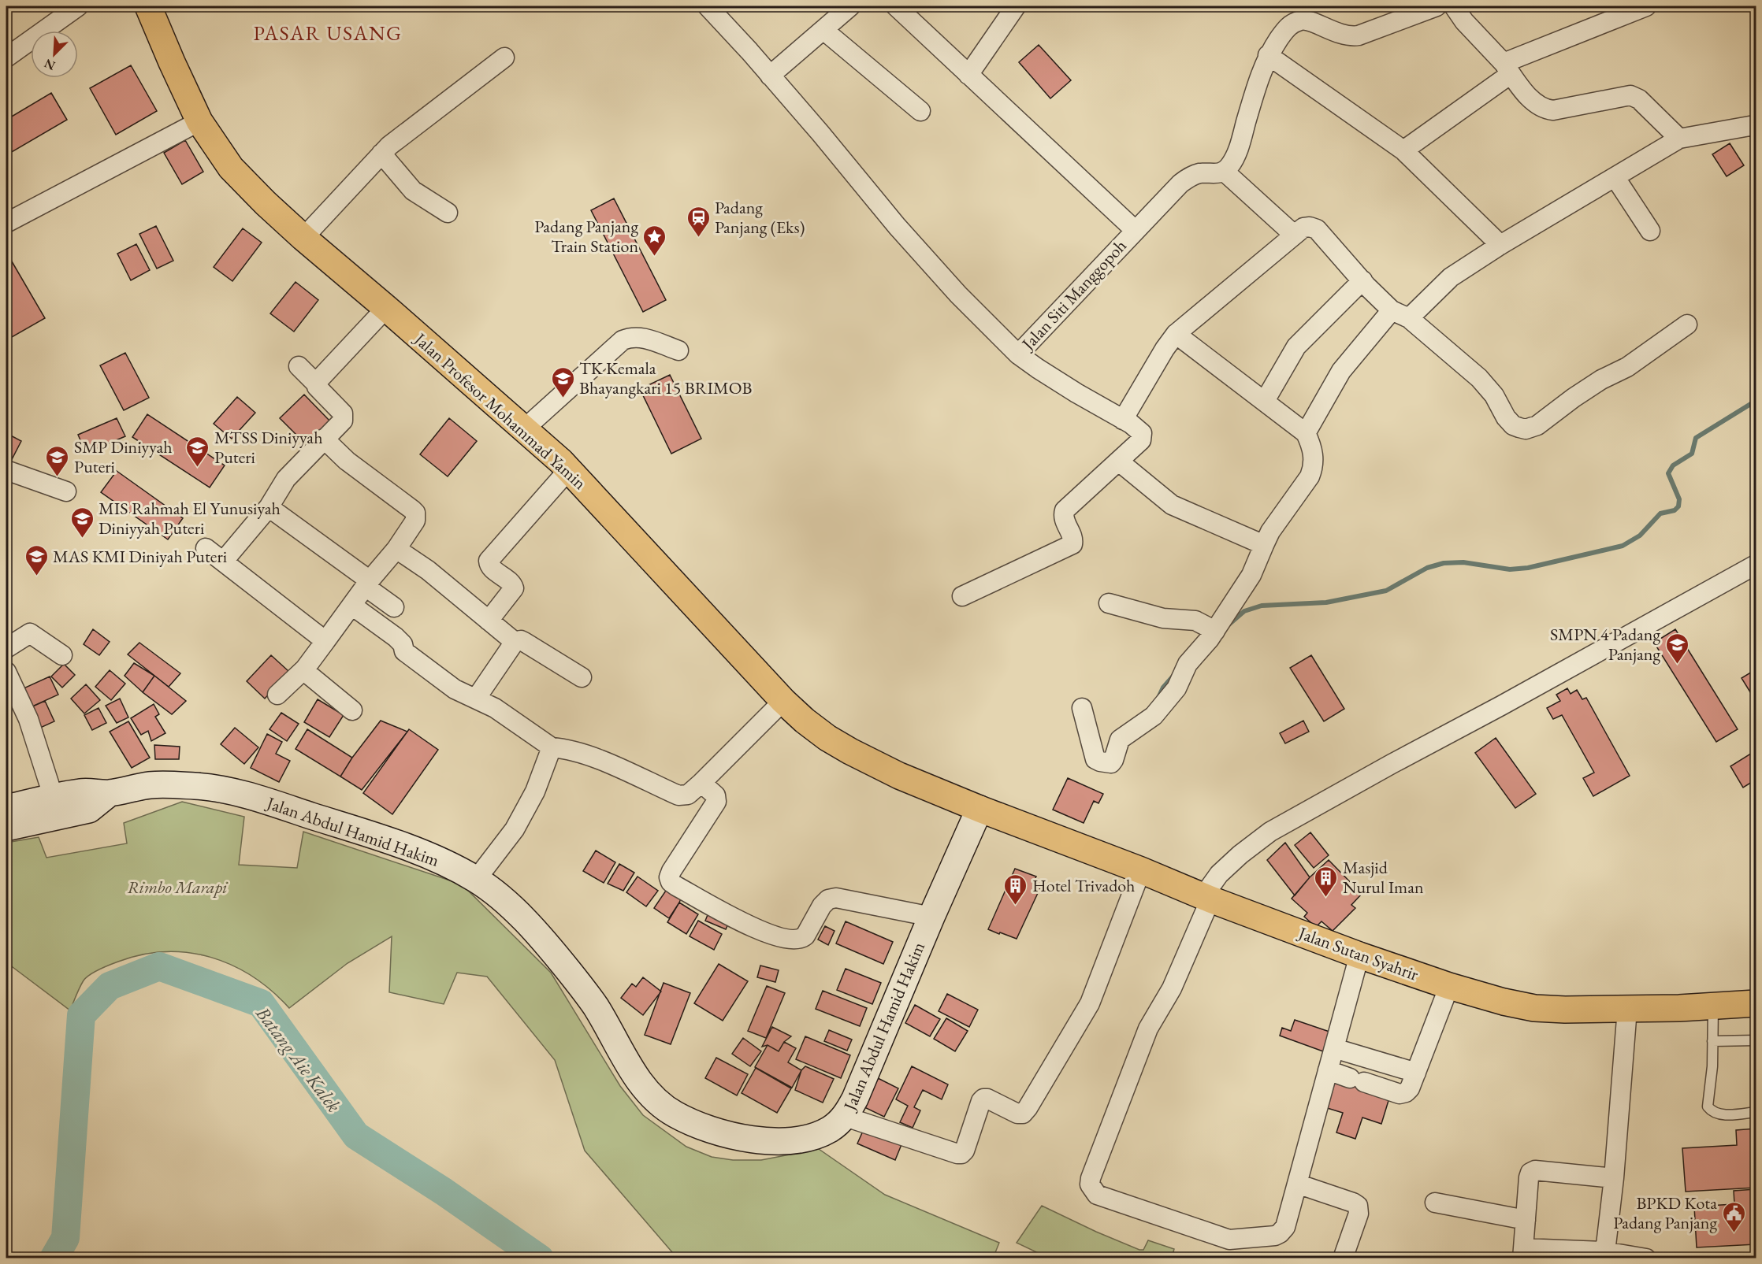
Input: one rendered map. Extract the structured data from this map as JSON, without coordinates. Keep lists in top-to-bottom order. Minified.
{"streets":{"highway":["Jalan Profesor Mohammad Yamin","Jalan Sutan Syahrir"],"main road":["Jalan Abdul Hamid Hakim"],"street":["Jalan Siti Manggopoh"]},"crossings":[["Jalan Profesor Mohammad Yamin","Jalan Abdul Hamid Hakim"],["Jalan Profesor Mohammad Yamin","Jalan Sutan Syahrir"],["Jalan Abdul Hamid Hakim","Jalan Sutan Syahrir"]],"districts":["PASAR USANG"],"water":["Batang Aie Kalek"],"parks":["Rimbo Marapi"],"places":{"station":["Padang Panjang (Eks)"],"place":["Padang Panjang Train Station"],"school or university":["TK Kemala Bhayangkari 15 BRIMOB","MTSS Diniyyah Puteri","SMP Diniyyah Puteri","MIS Rahmah El Yunusiyah Diniyyah Puteri","MAS KMI Diniyah Puteri","SMPN 4 Padang Panjang"],"building":["Masjid Nurul Iman","Hotel Trivadoh"],"public building":["BPKD Kota Padang Panjang"]},"north":"bottom left"}
